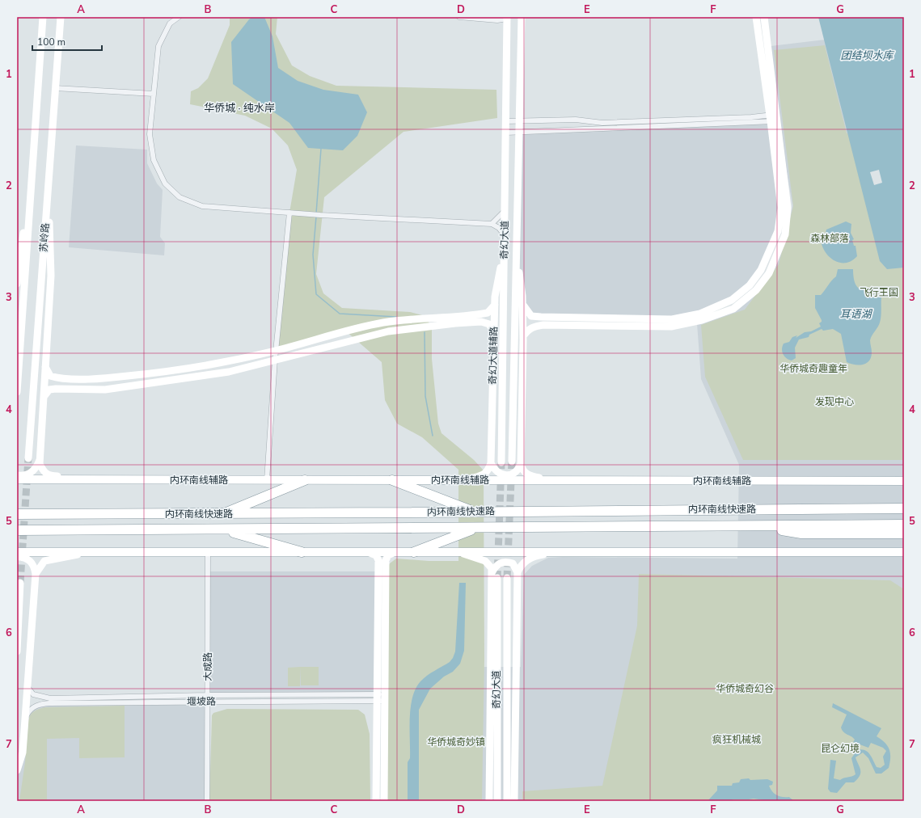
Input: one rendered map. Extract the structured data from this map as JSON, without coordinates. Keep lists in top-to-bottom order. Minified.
{"streets":{"highway":["内环南线快速路"],"main road":["内环南线辅路"],"street":["苏岭路","奇幻大道","奇幻大道辅路","大成路","堰坡路"]},"crossings":[["奇幻大道","奇幻大道辅路"],["大成路","堰坡路"]],"districts":["华侨城 · 纯水岸"],"water":["团结坝水库","耳语湖"],"parks":["森林部落","飞行王国","华侨城奇趣童年","发现中心","华侨城奇幻谷","疯狂机械城","华侨城奇妙镇","昆仑幻境"],"scale_bar":"100 m","grid":{"columns":["A","B","C","D","E","F","G"],"rows":["1","2","3","4","5","6","7"]}}
